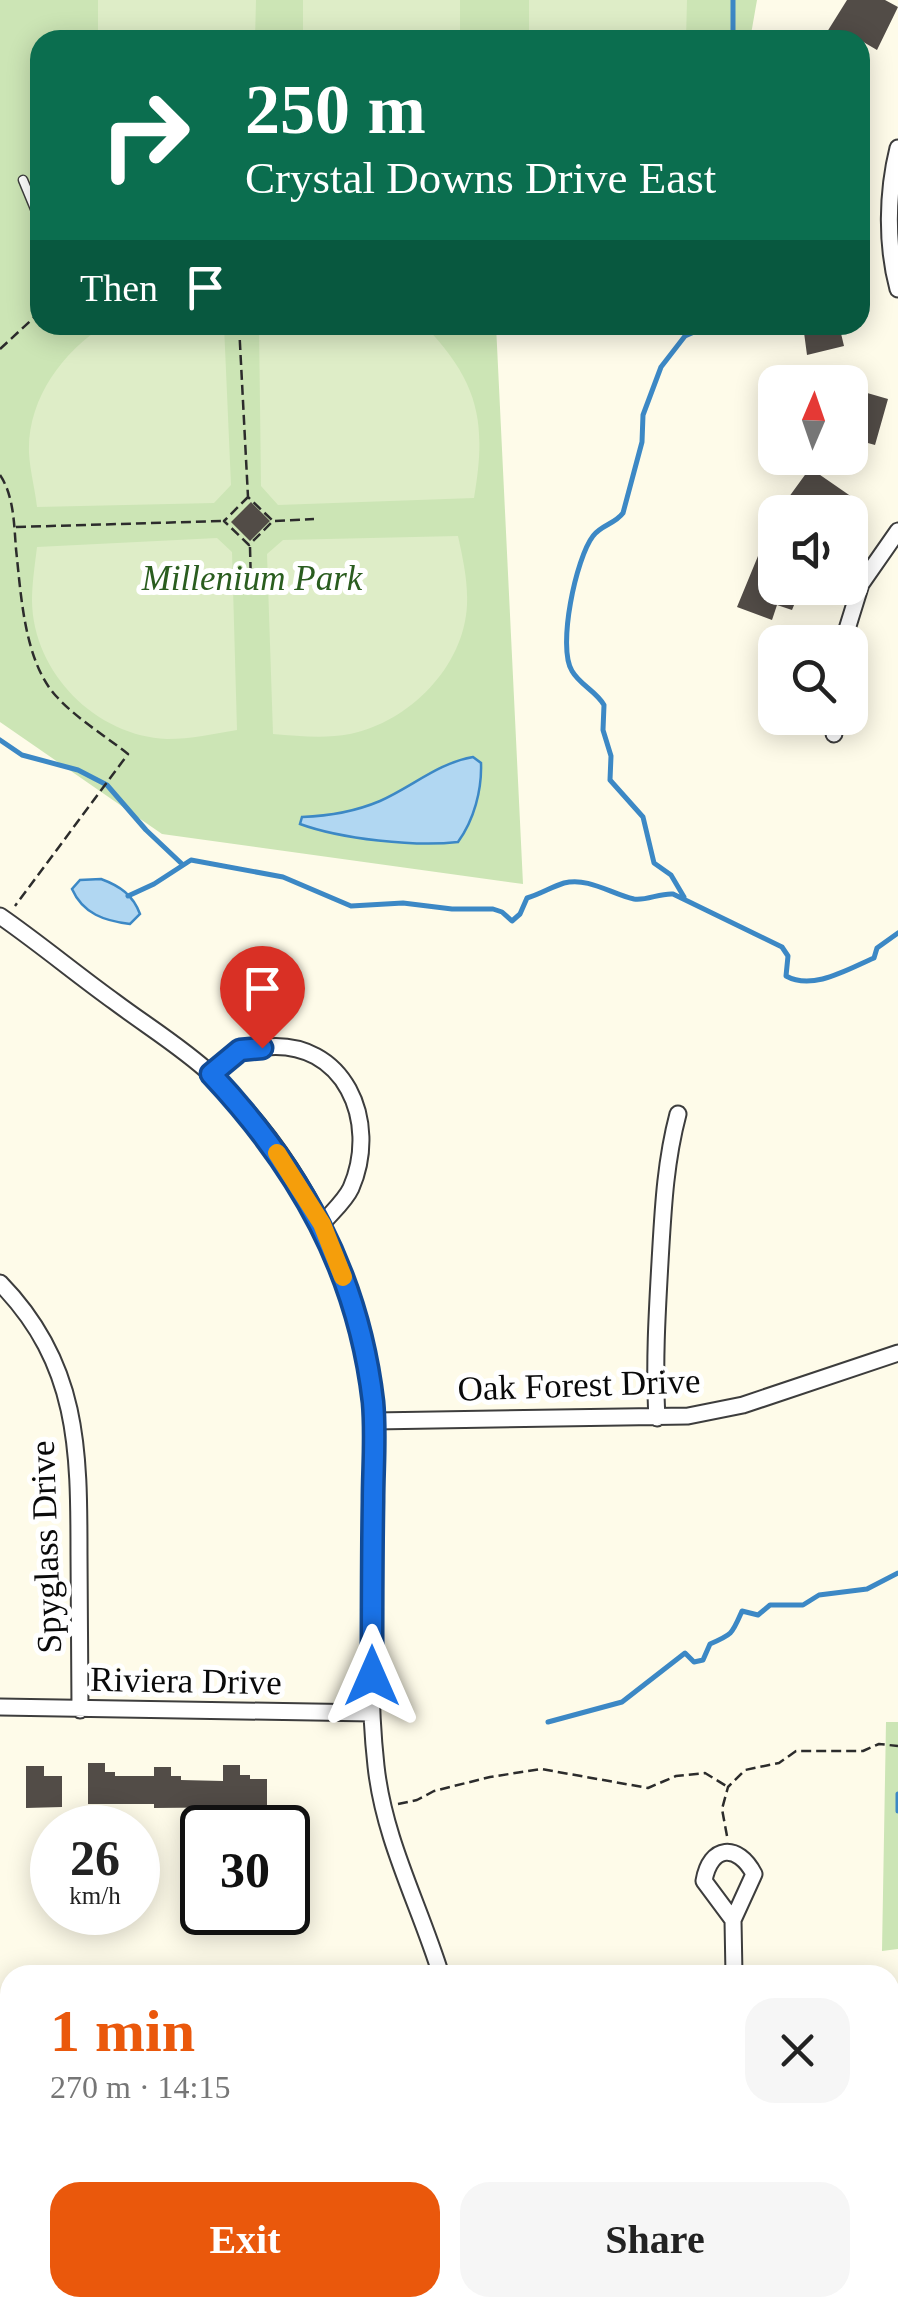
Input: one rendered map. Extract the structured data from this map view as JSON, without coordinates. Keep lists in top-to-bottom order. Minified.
{"streets":{"street":["Oak Forest Drive","Spyglass Drive","Riviera Drive"]},"crossings":[["Spyglass Drive","Riviera Drive"]],"parks":["Millenium Park"],"north":"top","page":{"turn":["250 m","Crystal Downs Drive East"],"then":"Then","speed":"26 km/h","limit":"30","heading":["1 min","270 m · 14:15"],"buttons":["Exit","Share"]}}
